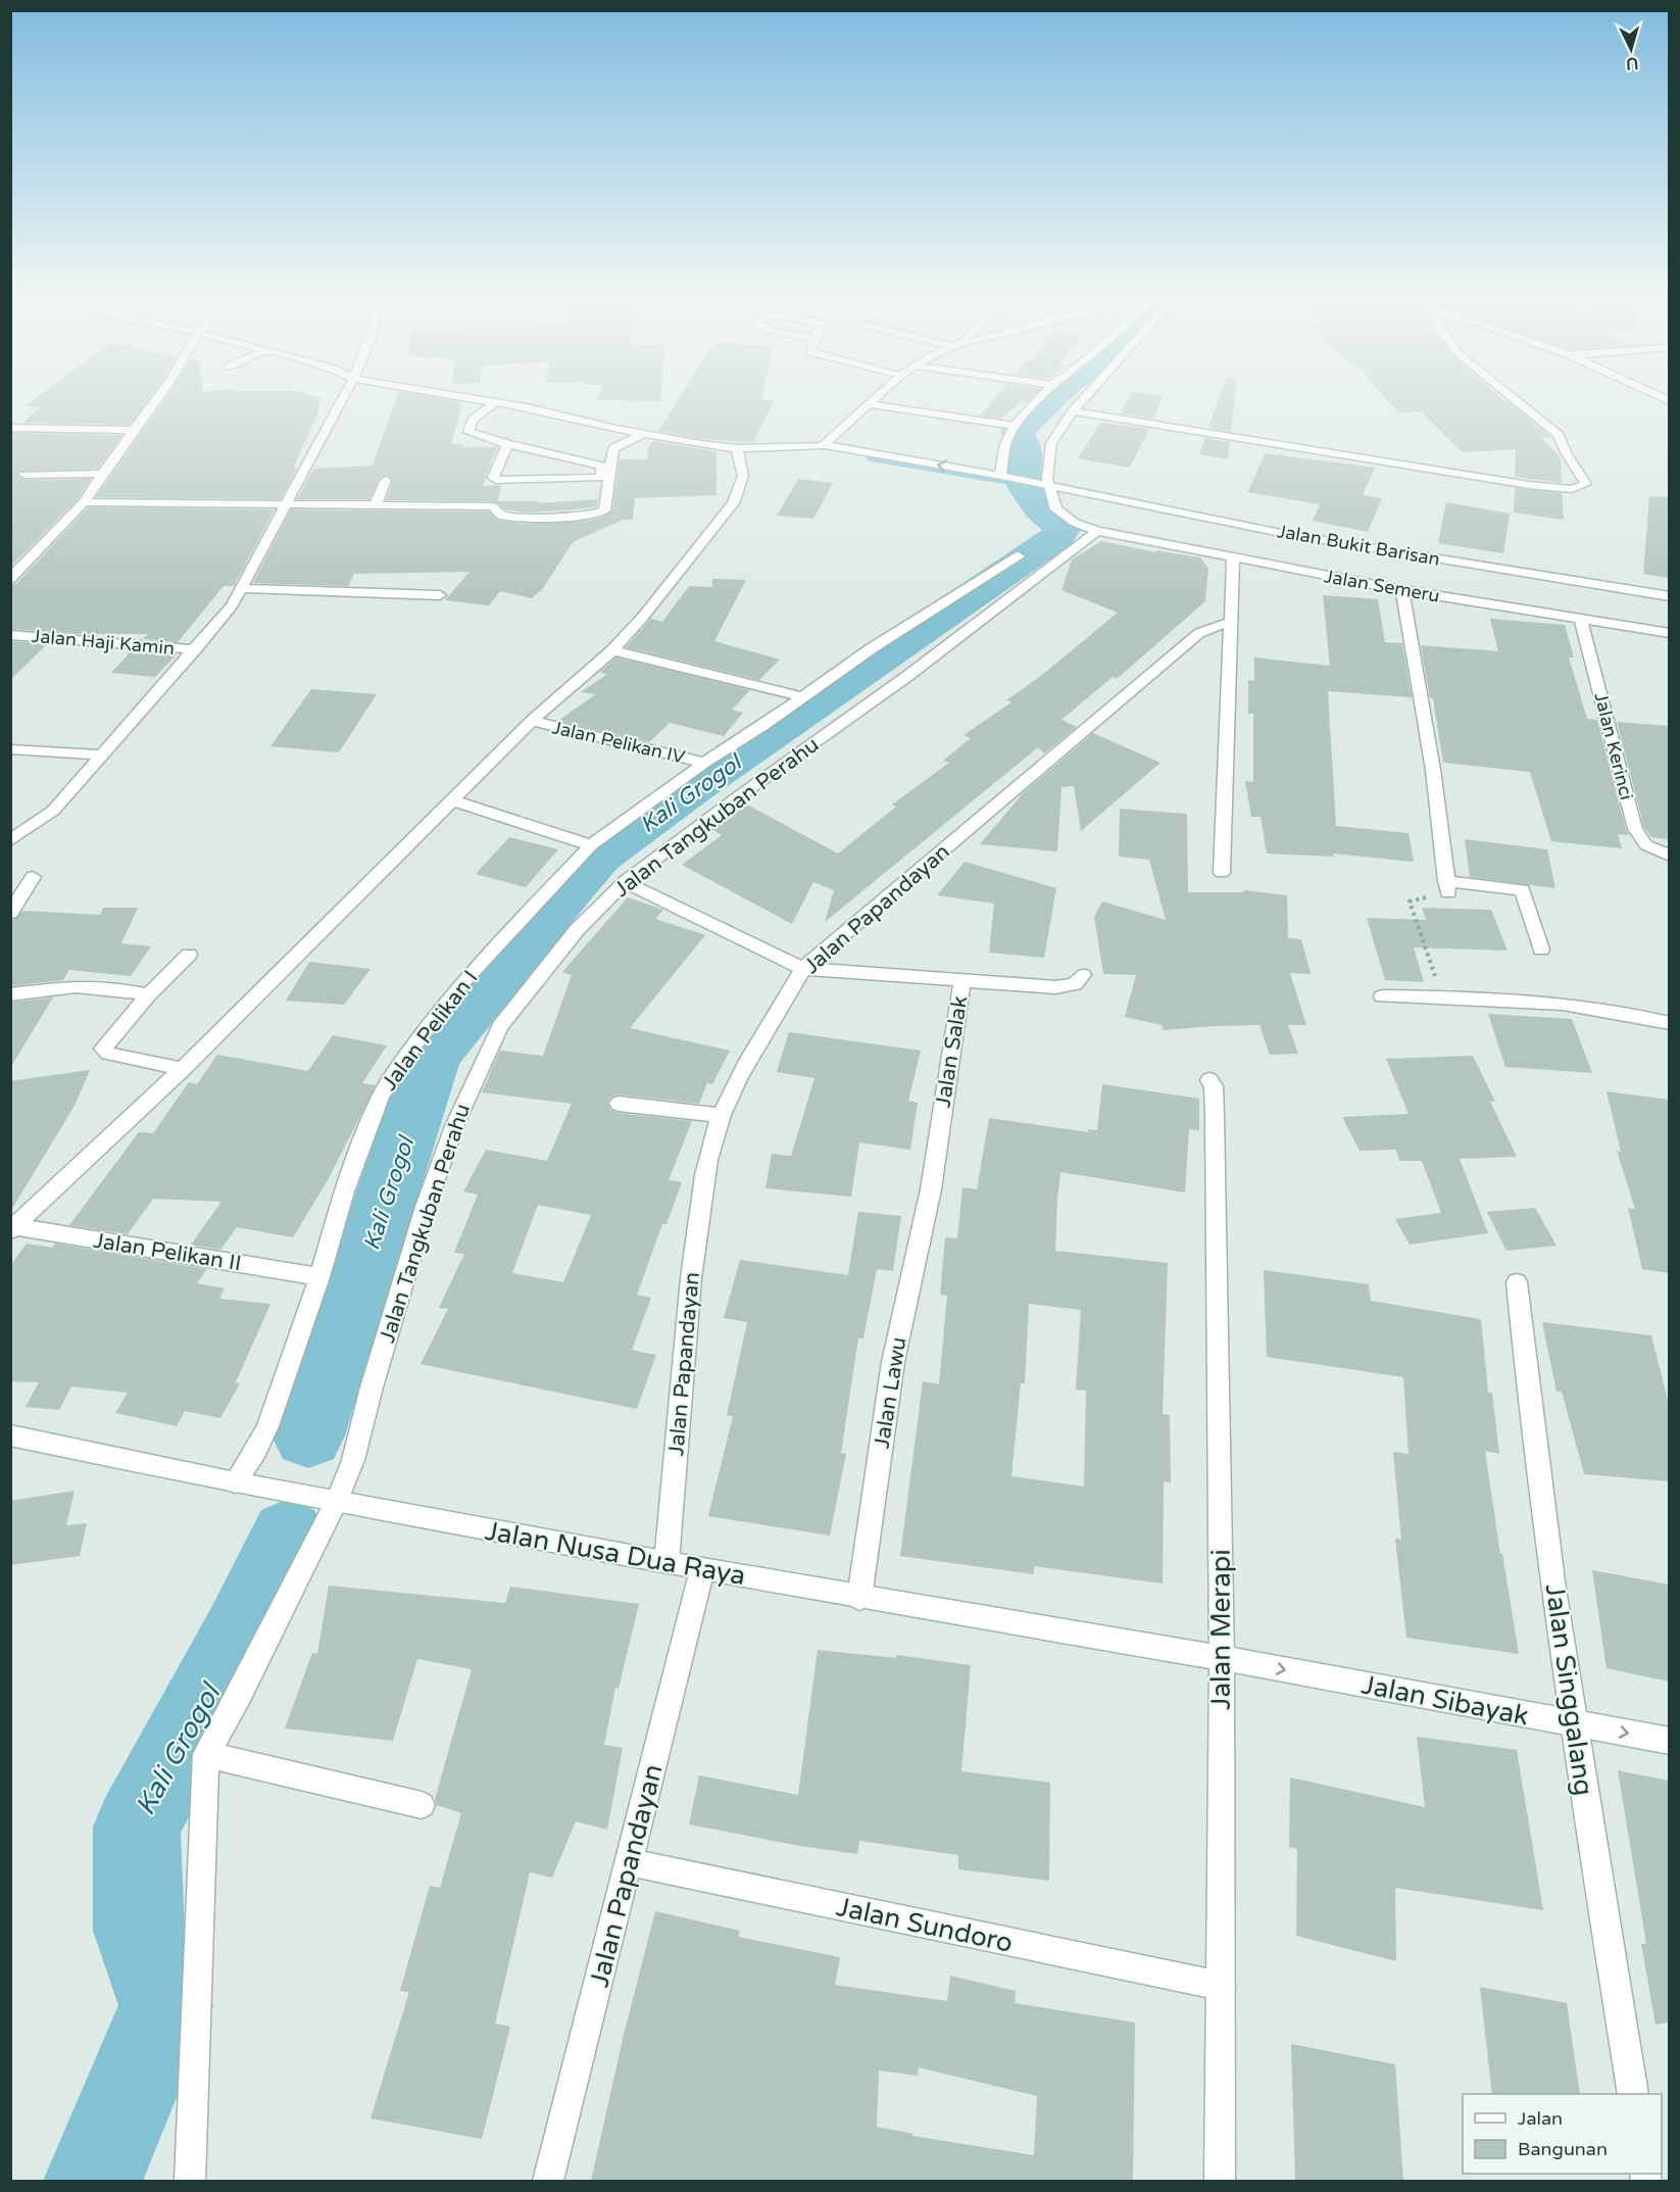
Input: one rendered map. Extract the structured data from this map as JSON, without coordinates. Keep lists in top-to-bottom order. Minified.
{"streets":{"street":["Jalan Bukit Barisan","Jalan Semeru","Jalan Haji Kamin","Jalan Pelikan IV","Jalan Kerinci","Jalan Tangkuban Perahu","Jalan Papandayan","Jalan Pelikan I","Jalan Salak","Jalan Pelikan II","Jalan Lawu","Jalan Nusa Dua Raya","Jalan Merapi","Jalan Singgalang","Jalan Sibayak","Jalan Sundoro"]},"crossings":[["Jalan Semeru","Jalan Kerinci"],["Jalan Semeru","Jalan Tangkuban Perahu"],["Jalan Pelikan IV","Jalan Pelikan I"],["Jalan Tangkuban Perahu","Jalan Salak"],["Jalan Tangkuban Perahu","Jalan Nusa Dua Raya"],["Jalan Papandayan","Jalan Salak"],["Jalan Papandayan","Jalan Nusa Dua Raya"],["Jalan Papandayan","Jalan Sundoro"],["Jalan Pelikan I","Jalan Pelikan II"],["Jalan Pelikan I","Jalan Nusa Dua Raya"],["Jalan Salak","Jalan Lawu"],["Jalan Lawu","Jalan Nusa Dua Raya"],["Jalan Nusa Dua Raya","Jalan Merapi"],["Jalan Nusa Dua Raya","Jalan Sibayak"],["Jalan Merapi","Jalan Sibayak"],["Jalan Merapi","Jalan Sundoro"],["Jalan Singgalang","Jalan Sibayak"]],"one_way":["Jalan Sibayak"],"water":["Kali Grogol"],"legend":["Jalan","Bangunan"],"north":"bottom"}
